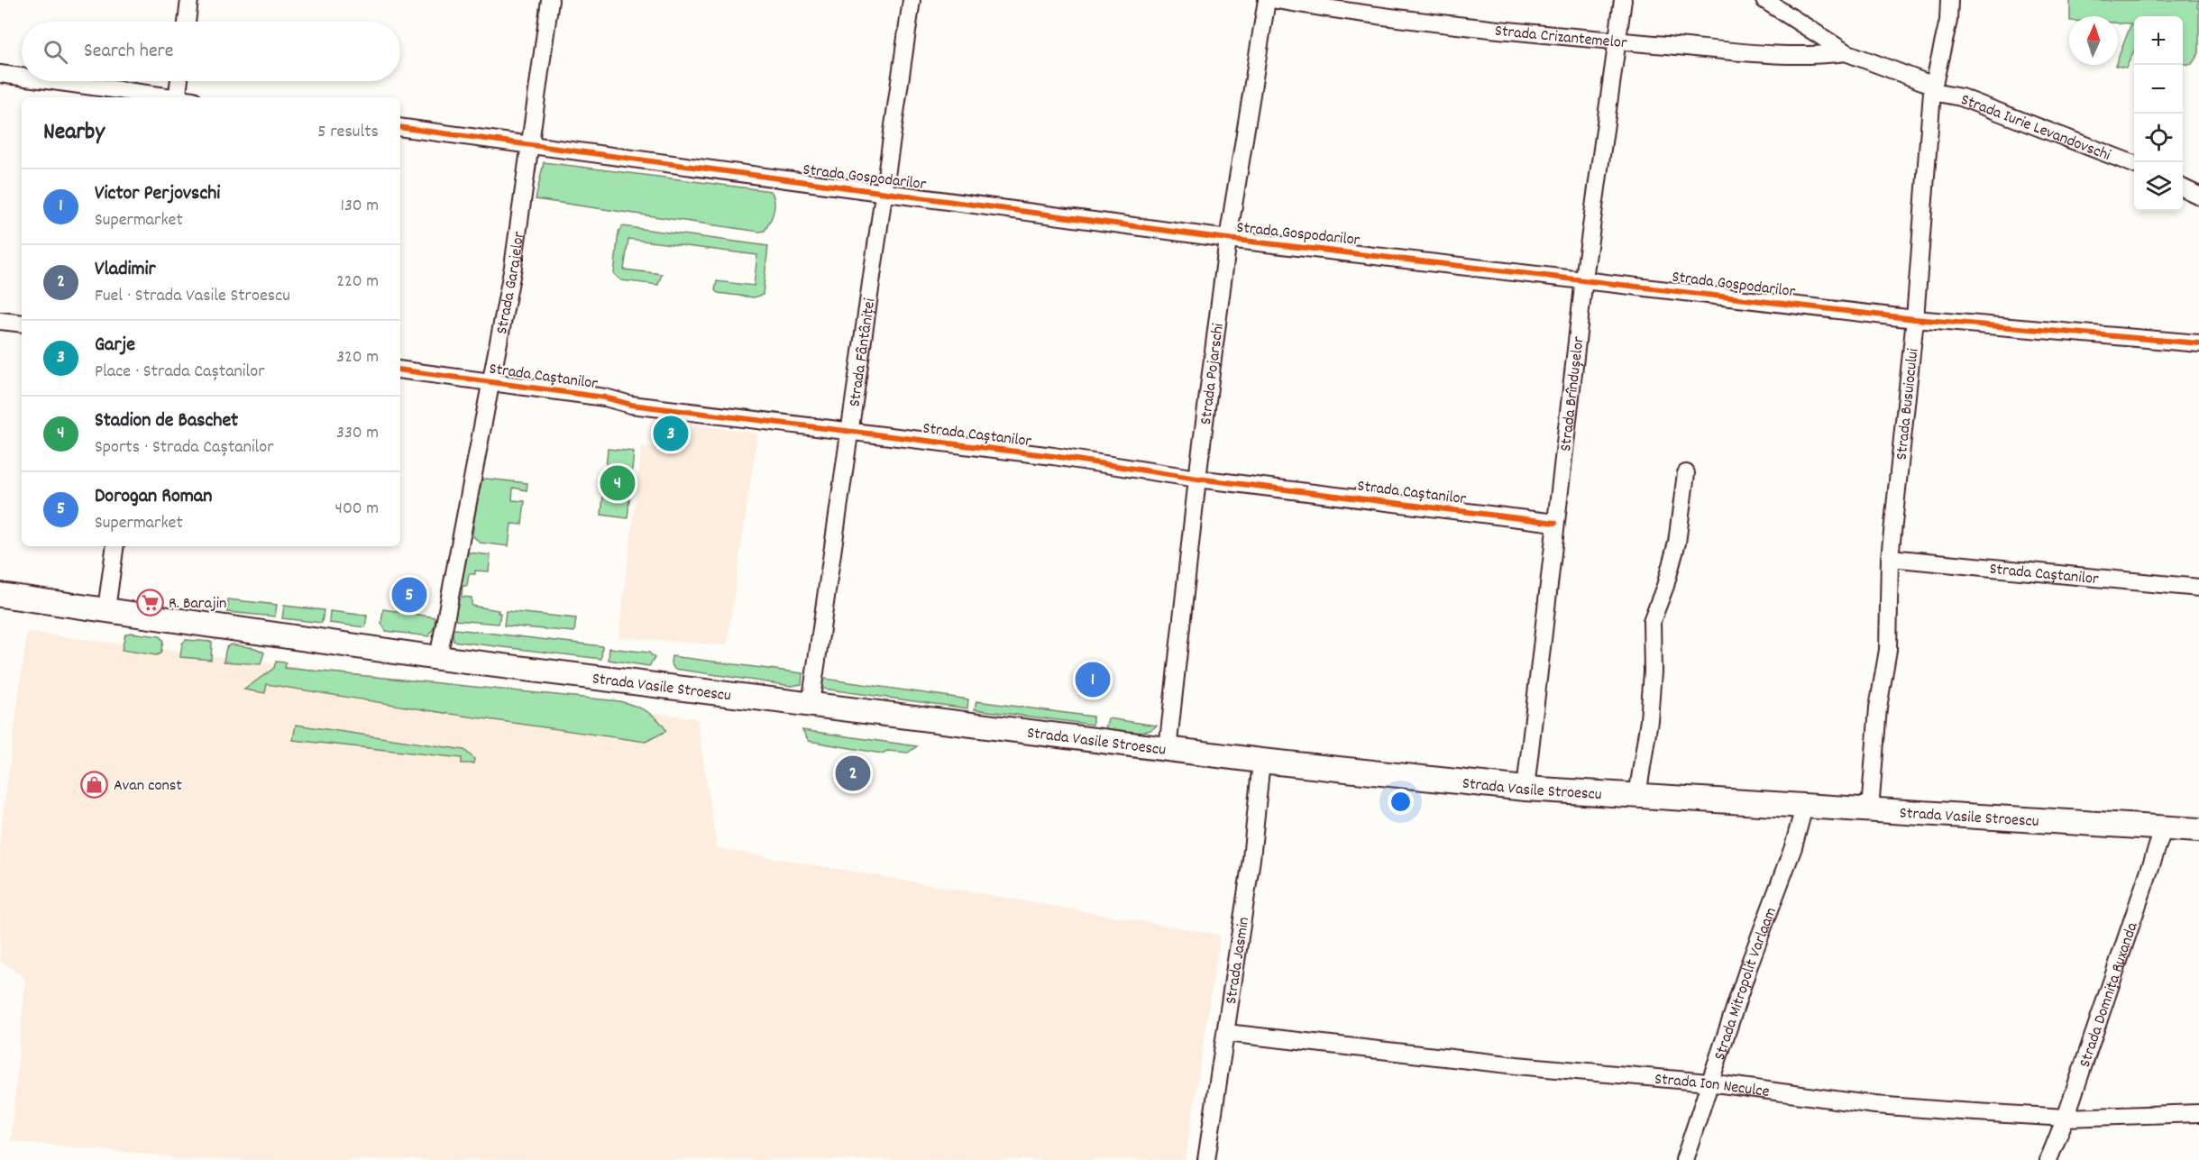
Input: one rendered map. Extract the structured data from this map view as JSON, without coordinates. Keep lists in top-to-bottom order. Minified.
{"streets":{"main road":["Strada Vasile Stroescu"],"street":["Strada Crizantemelor","Strada Iurie Levandovschi","Strada Gospodarilor","Strada Garajelor","Strada Fântâniței","Strada Pojarschi","Strada Caștanilor","Strada Brîndușelor","Strada Busuiocului","Strada Jasmin","Strada Mitropolit Varlaam","Strada Domnița Ruxanda","Strada Ion Neculce"]},"crossings":[["Strada Crizantemelor","Strada Iurie Levandovschi"],["Strada Crizantemelor","Strada Brîndușelor"],["Strada Iurie Levandovschi","Strada Busuiocului"],["Strada Gospodarilor","Strada Garajelor"],["Strada Gospodarilor","Strada Fântâniței"],["Strada Gospodarilor","Strada Pojarschi"],["Strada Gospodarilor","Strada Brîndușelor"],["Strada Gospodarilor","Strada Busuiocului"],["Strada Garajelor","Strada Caștanilor"],["Strada Garajelor","Strada Vasile Stroescu"],["Strada Fântâniței","Strada Caștanilor"],["Strada Fântâniței","Strada Vasile Stroescu"],["Strada Pojarschi","Strada Caștanilor"],["Strada Pojarschi","Strada Vasile Stroescu"],["Strada Caștanilor","Strada Brîndușelor"],["Strada Caștanilor","Strada Busuiocului"],["Strada Brîndușelor","Strada Vasile Stroescu"],["Strada Busuiocului","Strada Vasile Stroescu"],["Strada Vasile Stroescu","Strada Jasmin"],["Strada Vasile Stroescu","Strada Mitropolit Varlaam"],["Strada Vasile Stroescu","Strada Domnița Ruxanda"],["Strada Jasmin","Strada Ion Neculce"],["Strada Mitropolit Varlaam","Strada Ion Neculce"],["Strada Domnița Ruxanda","Strada Ion Neculce"]],"places":{"supermarket":["R. Barajin"],"shop":["Avan const"]},"north":"top","page":{"map_buttons":["+","−"],"search":"Search here","heading":["Nearby","5 results"],"list":[{"mark":"1","name":"Victor Perjovschi","note":"Supermarket","value":"130 m"},{"mark":"2","name":"Vladimir","note":"Fuel · Strada Vasile Stroescu","value":"220 m"},{"mark":"3","name":"Garje","note":"Place · Strada Caștanilor","value":"320 m"},{"mark":"4","name":"Stadion de Baschet","note":"Sports · Strada Caștanilor","value":"330 m"},{"mark":"5","name":"Dorogan Roman","note":"Supermarket","value":"400 m"}],"pins":["3","4","5","1","2"]}}
